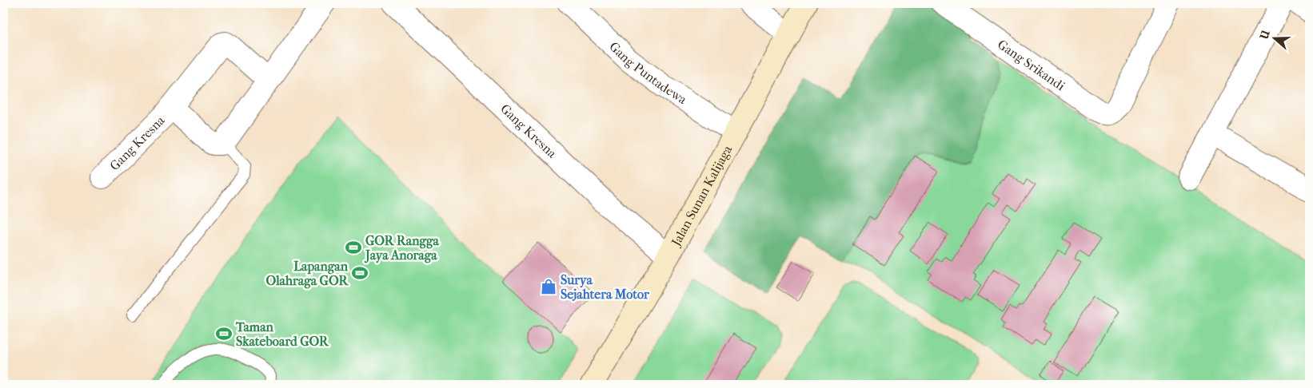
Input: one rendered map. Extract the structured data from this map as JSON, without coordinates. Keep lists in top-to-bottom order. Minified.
{"streets":{"main road":["Jalan Sunan Kalijaga"],"street":["Gang Srikandi","Gang Puntadewa","Gang Kresna"]},"crossings":[["Gang Puntadewa","Jalan Sunan Kalijaga"],["Gang Kresna","Jalan Sunan Kalijaga"]],"places":{"sports":["GOR Rangga Jaya Anoraga","Lapangan Olahraga GOR","Taman Skateboard GOR"],"shop":["Surya Sejahtera Motor"]},"north":"left"}
